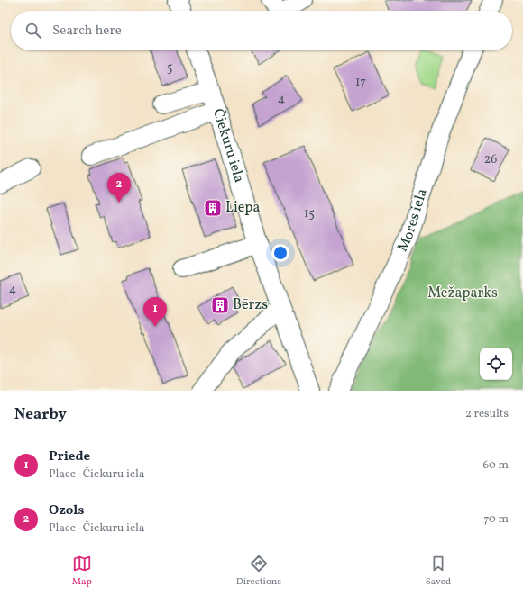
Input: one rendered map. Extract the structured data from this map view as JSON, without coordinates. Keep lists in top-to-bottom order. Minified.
{"streets":{"street":["Čiekuru iela","Mores iela"]},"parks":["Mežaparks"],"places":{"building":["Liepa","Bērzs"]},"house_numbers":["5","17","4","26","15","4"],"page":{"search":"Search here","pins":["2","1"],"heading":["Nearby","2 results"],"list":[{"mark":"1","name":"Priede","note":"Place · Čiekuru iela","value":"60 m"},{"mark":"2","name":"Ozols","note":"Place · Čiekuru iela","value":"70 m"}],"nav":["Map","Directions","Saved"]}}
